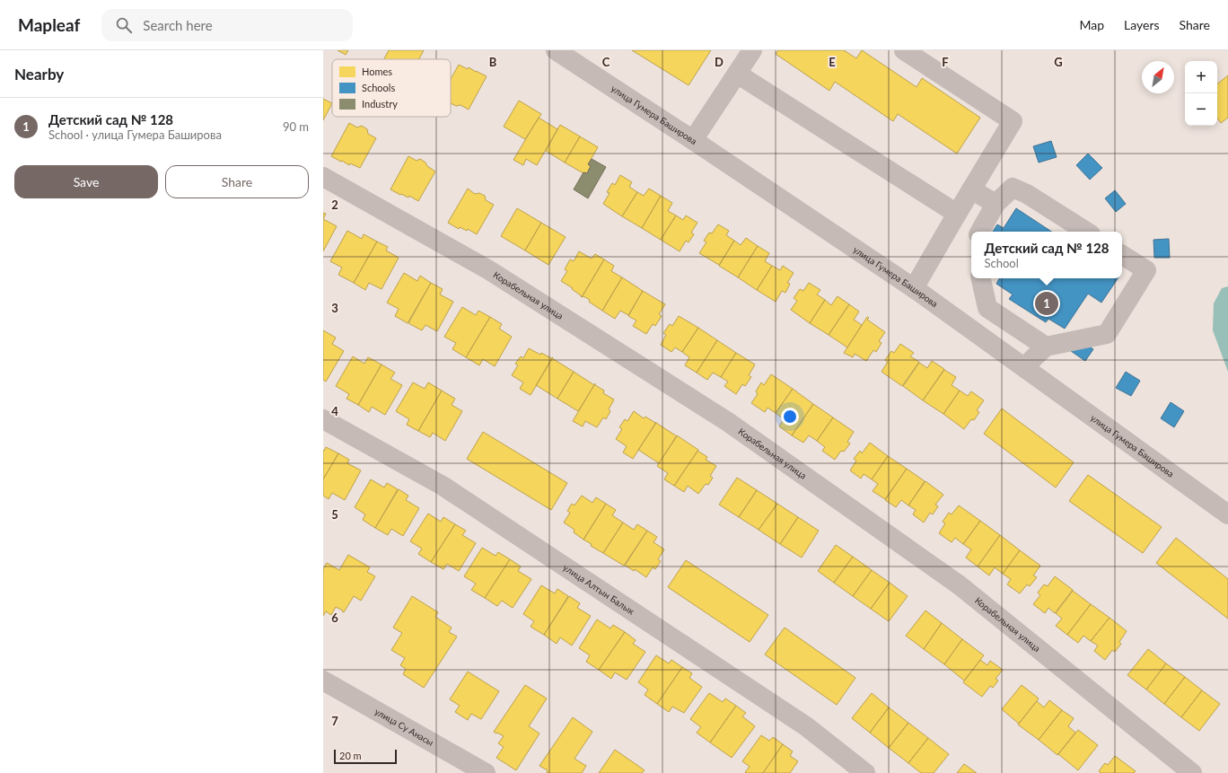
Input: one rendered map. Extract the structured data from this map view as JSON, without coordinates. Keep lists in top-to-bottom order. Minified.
{"streets":{"street":["улица Гумера Баширова","Корабельная улица","улица Алтын Балык","улица Су Анасы"]},"legend":["Homes","Schools","Industry"],"scale_bar":"20 m","north":"top right","page":{"header":"Mapleaf","search":"Search here","nav":["Map","Layers","Share"],"heading":"Nearby","map_buttons":["+","−"],"list":[{"mark":"1","name":"Детский сад № 128","note":"School · улица Гумера Баширова","value":"90 m"}],"buttons":["Save","Share"],"popup":["Детский сад № 128","School"],"pins":"1","scale":"20 m"},"grid":{"columns":["B","C","D","E","F","G"],"rows":["2","3","4","5","6","7"]}}
